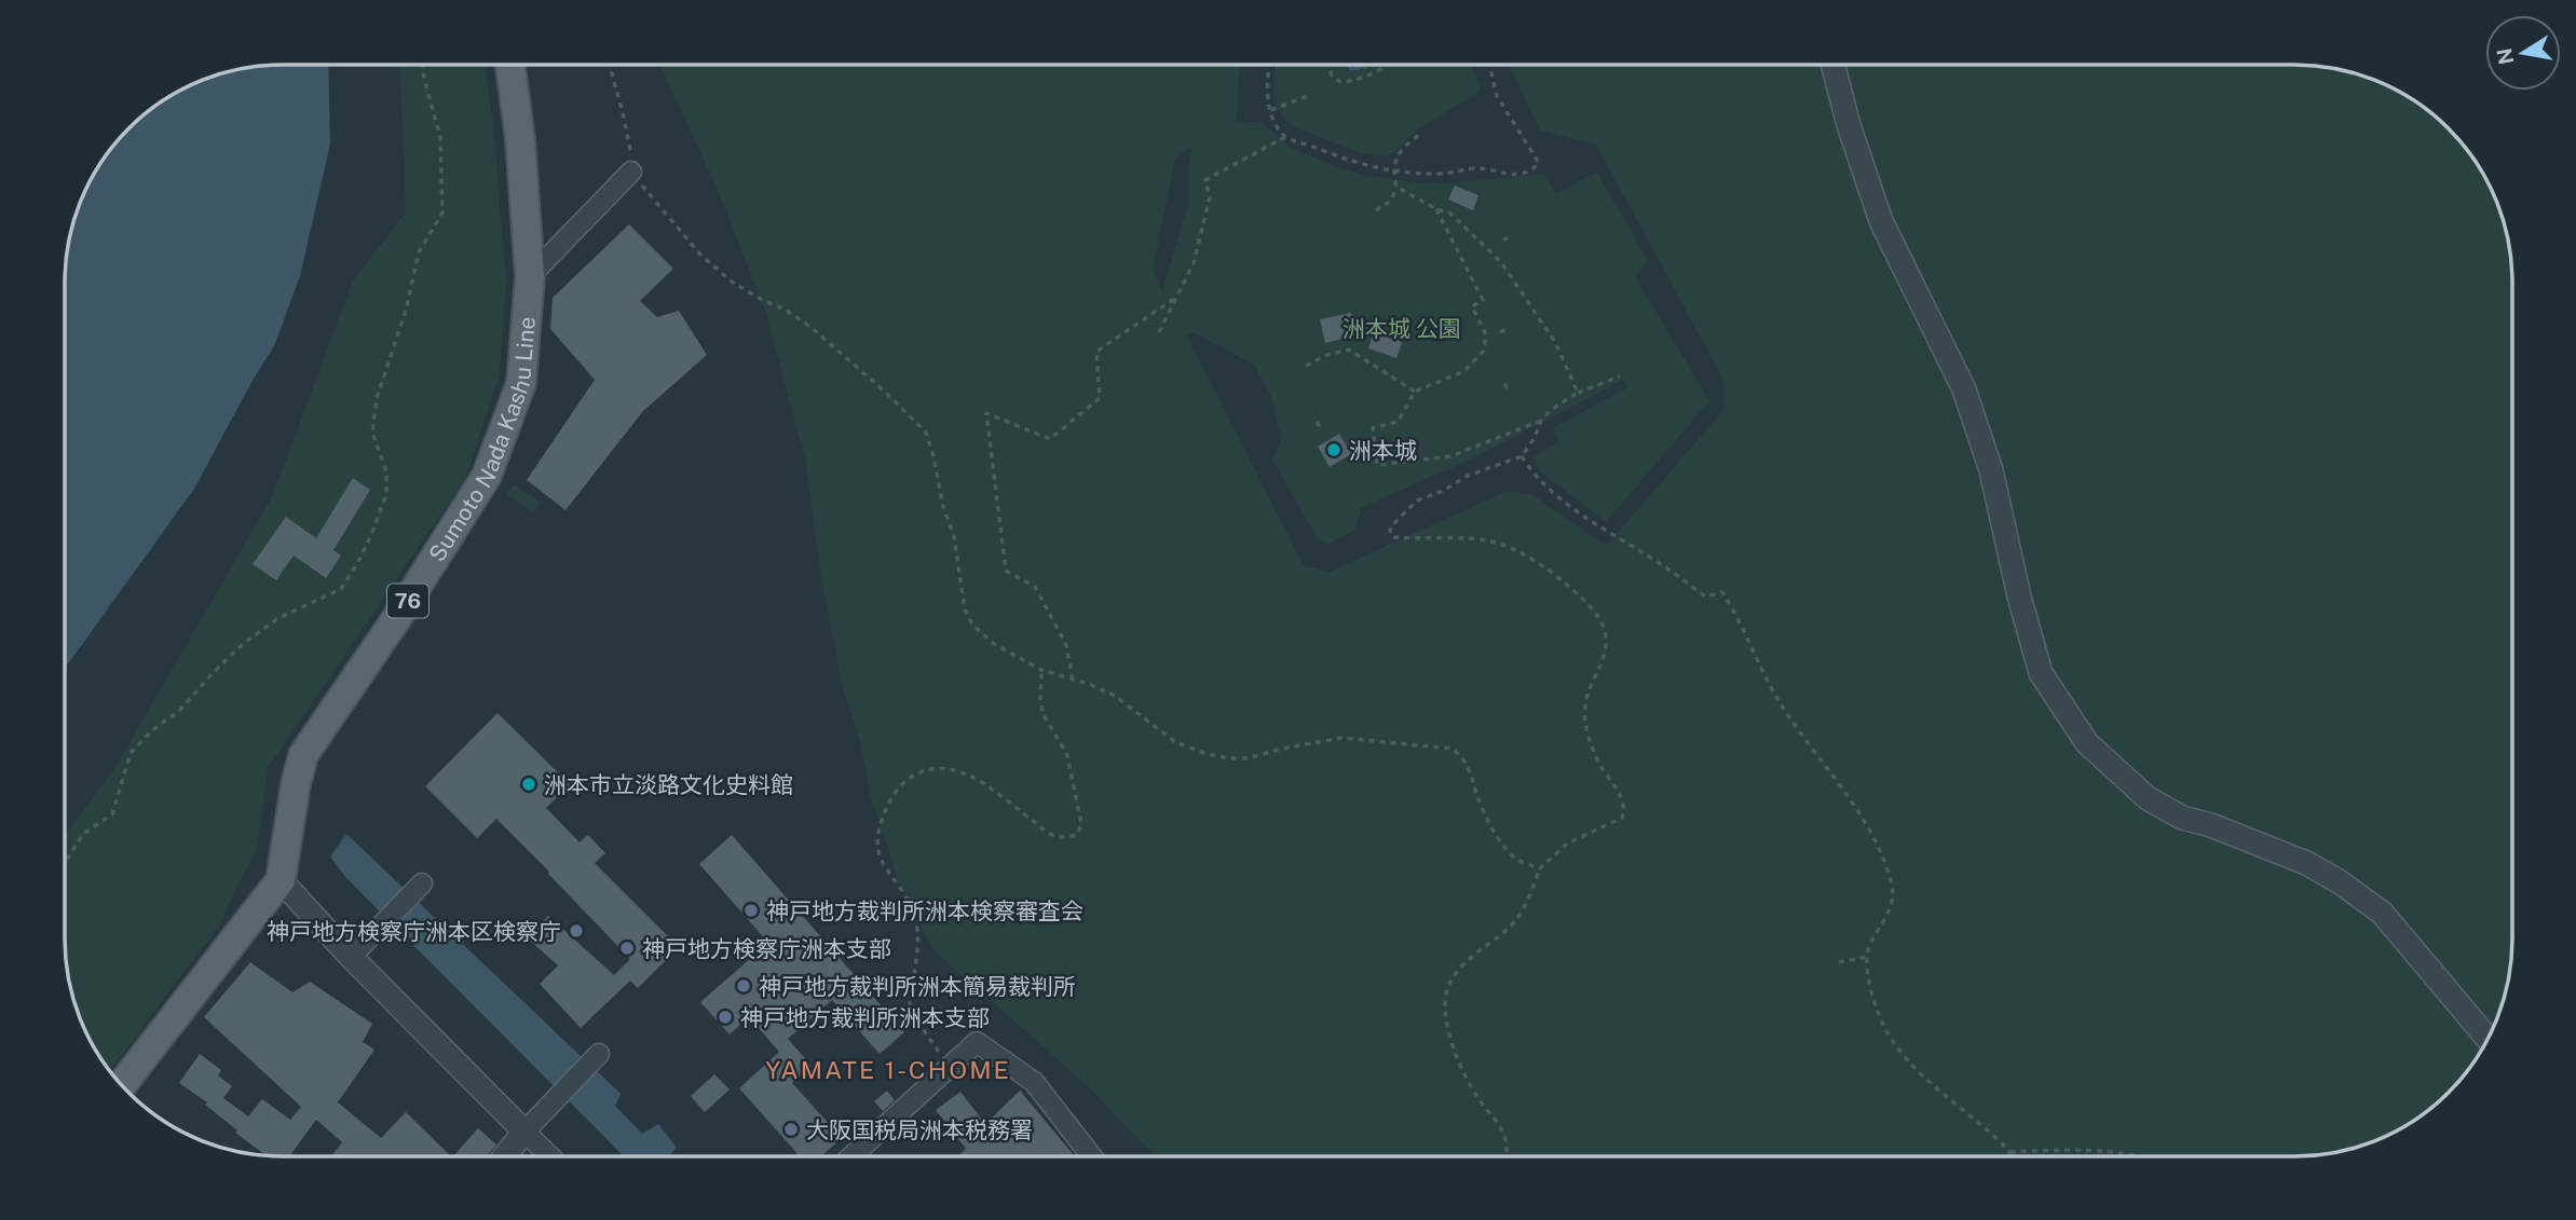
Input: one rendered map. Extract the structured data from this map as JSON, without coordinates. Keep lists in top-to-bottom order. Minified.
{"streets":{"main road":["Sumoto Nada Kashu Line","76"]},"districts":["YAMATE 1-CHOME"],"parks":["洲本城 公園"],"places":["洲本城","洲本市立淡路文化史料館","神戸地方裁判所洲本検察審査会","神戸地方検察庁洲本区検察庁","神戸地方検察庁洲本支部","神戸地方裁判所洲本簡易裁判所","神戸地方裁判所洲本支部","大阪国税局洲本税務署"],"north":"left"}
